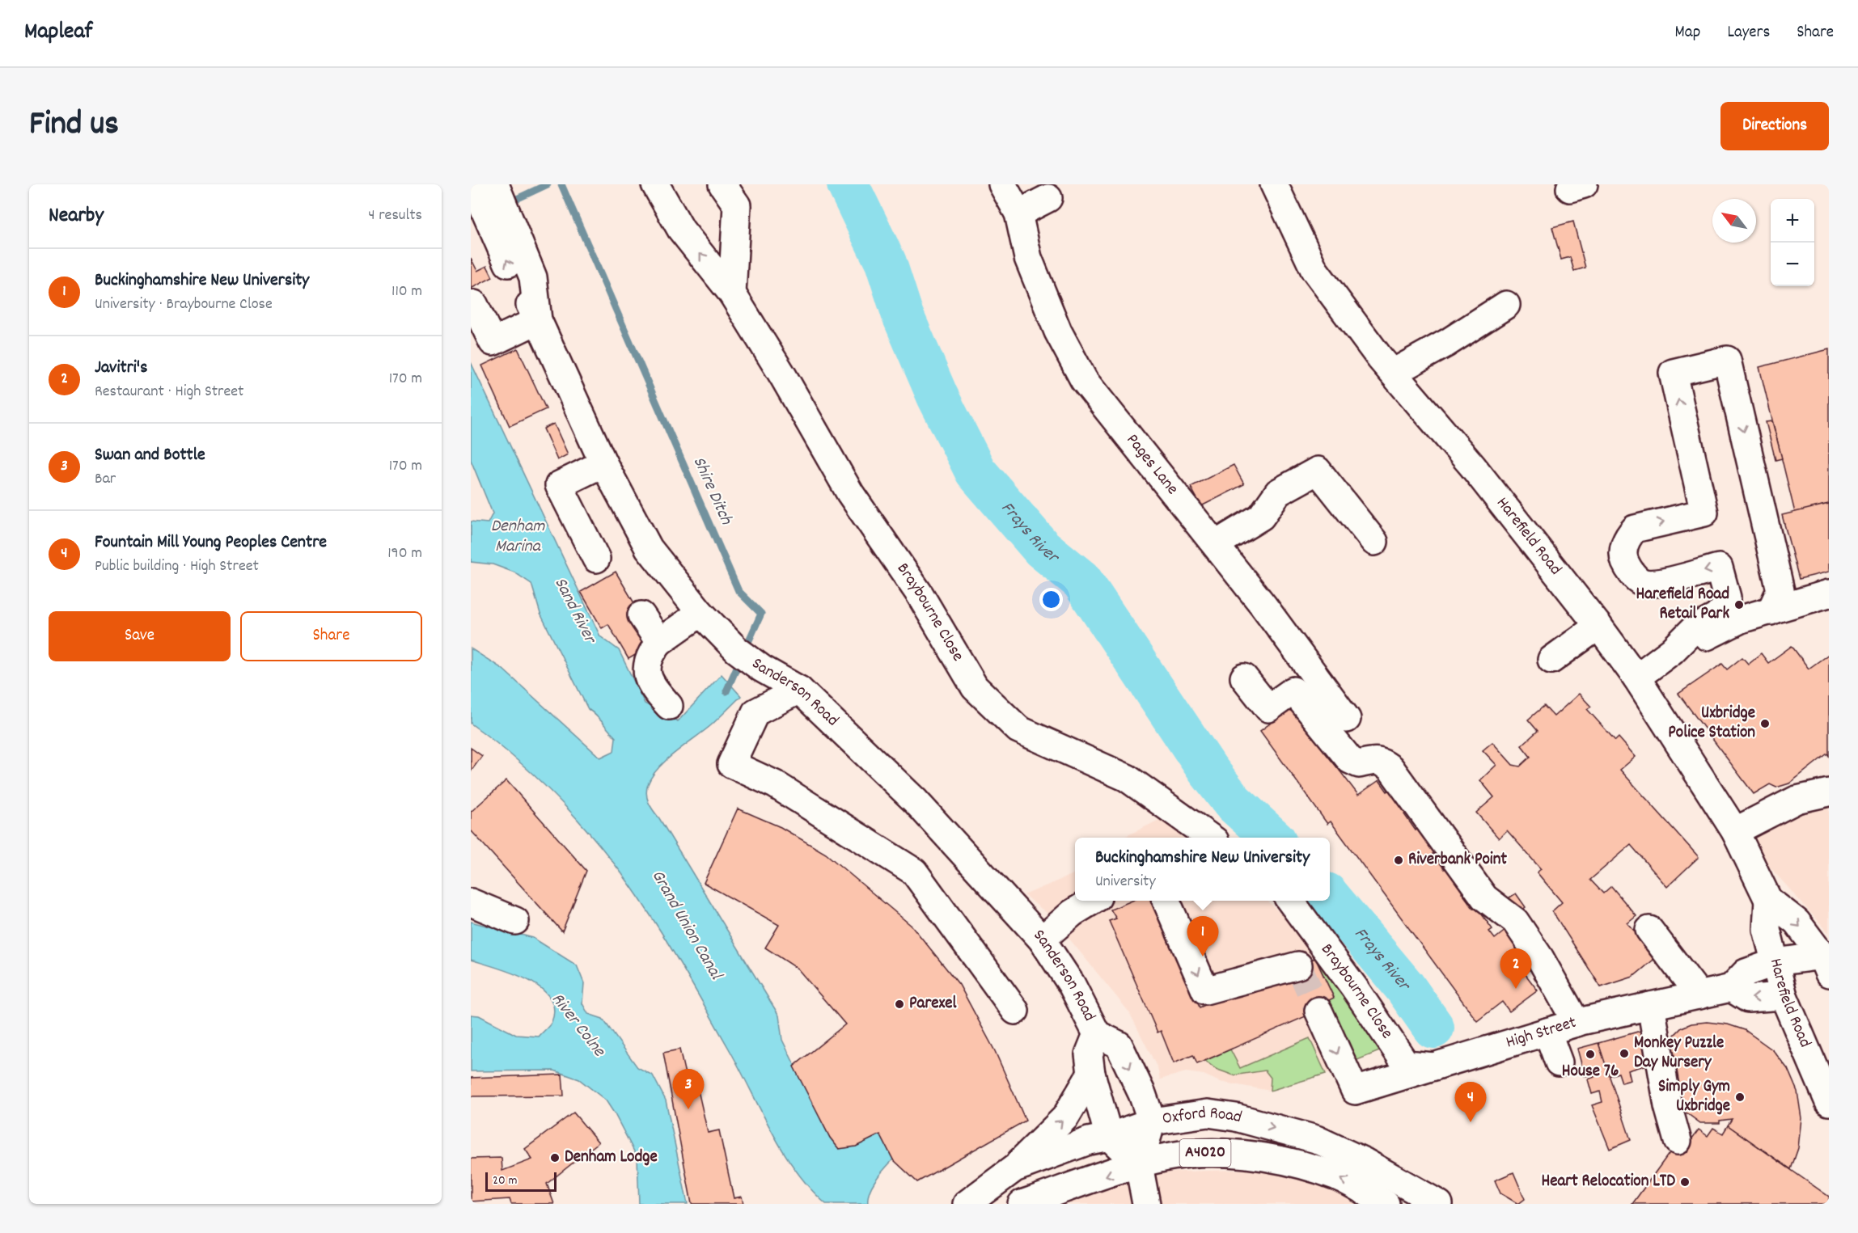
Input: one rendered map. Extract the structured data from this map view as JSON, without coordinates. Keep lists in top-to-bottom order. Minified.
{"streets":{"street":["Pages Lane","Harefield Road","Braybourne Close","Sanderson Road","High Street","Oxford Road","A4020"]},"crossings":[["Braybourne Close","High Street"]],"water":["Shire Ditch","Denham Marina","Frays River","Sand River","Grand Union Canal","River Colne"],"places":["Harefield Road Retail Park","Uxbridge Police Station","Riverbank Point","Parexel","Monkey Puzzle Day Nursery","House 76","Simply Gym Uxbridge","Denham Lodge","Heart Relocation LTD"],"scale_bar":"20 m","north":"top left","page":{"header":"Mapleaf","nav":["Map","Layers","Share"],"title":"Find us","buttons":["Directions",["Save","Share"]],"heading":["Nearby","4 results"],"map_buttons":["+","−"],"list":[{"mark":"1","name":"Buckinghamshire New University","note":"University · Braybourne Close","value":"110 m"},{"mark":"2","name":"Javitri's","note":"Restaurant · High Street","value":"170 m"},{"mark":"3","name":"Swan and Bottle","note":"Bar","value":"170 m"},{"mark":"4","name":"Fountain Mill Young Peoples Centre","note":"Public building · High Street","value":"190 m"}],"popup":["Buckinghamshire New University","University"],"pins":["1","2","3","4"],"scale":"20 m"}}
